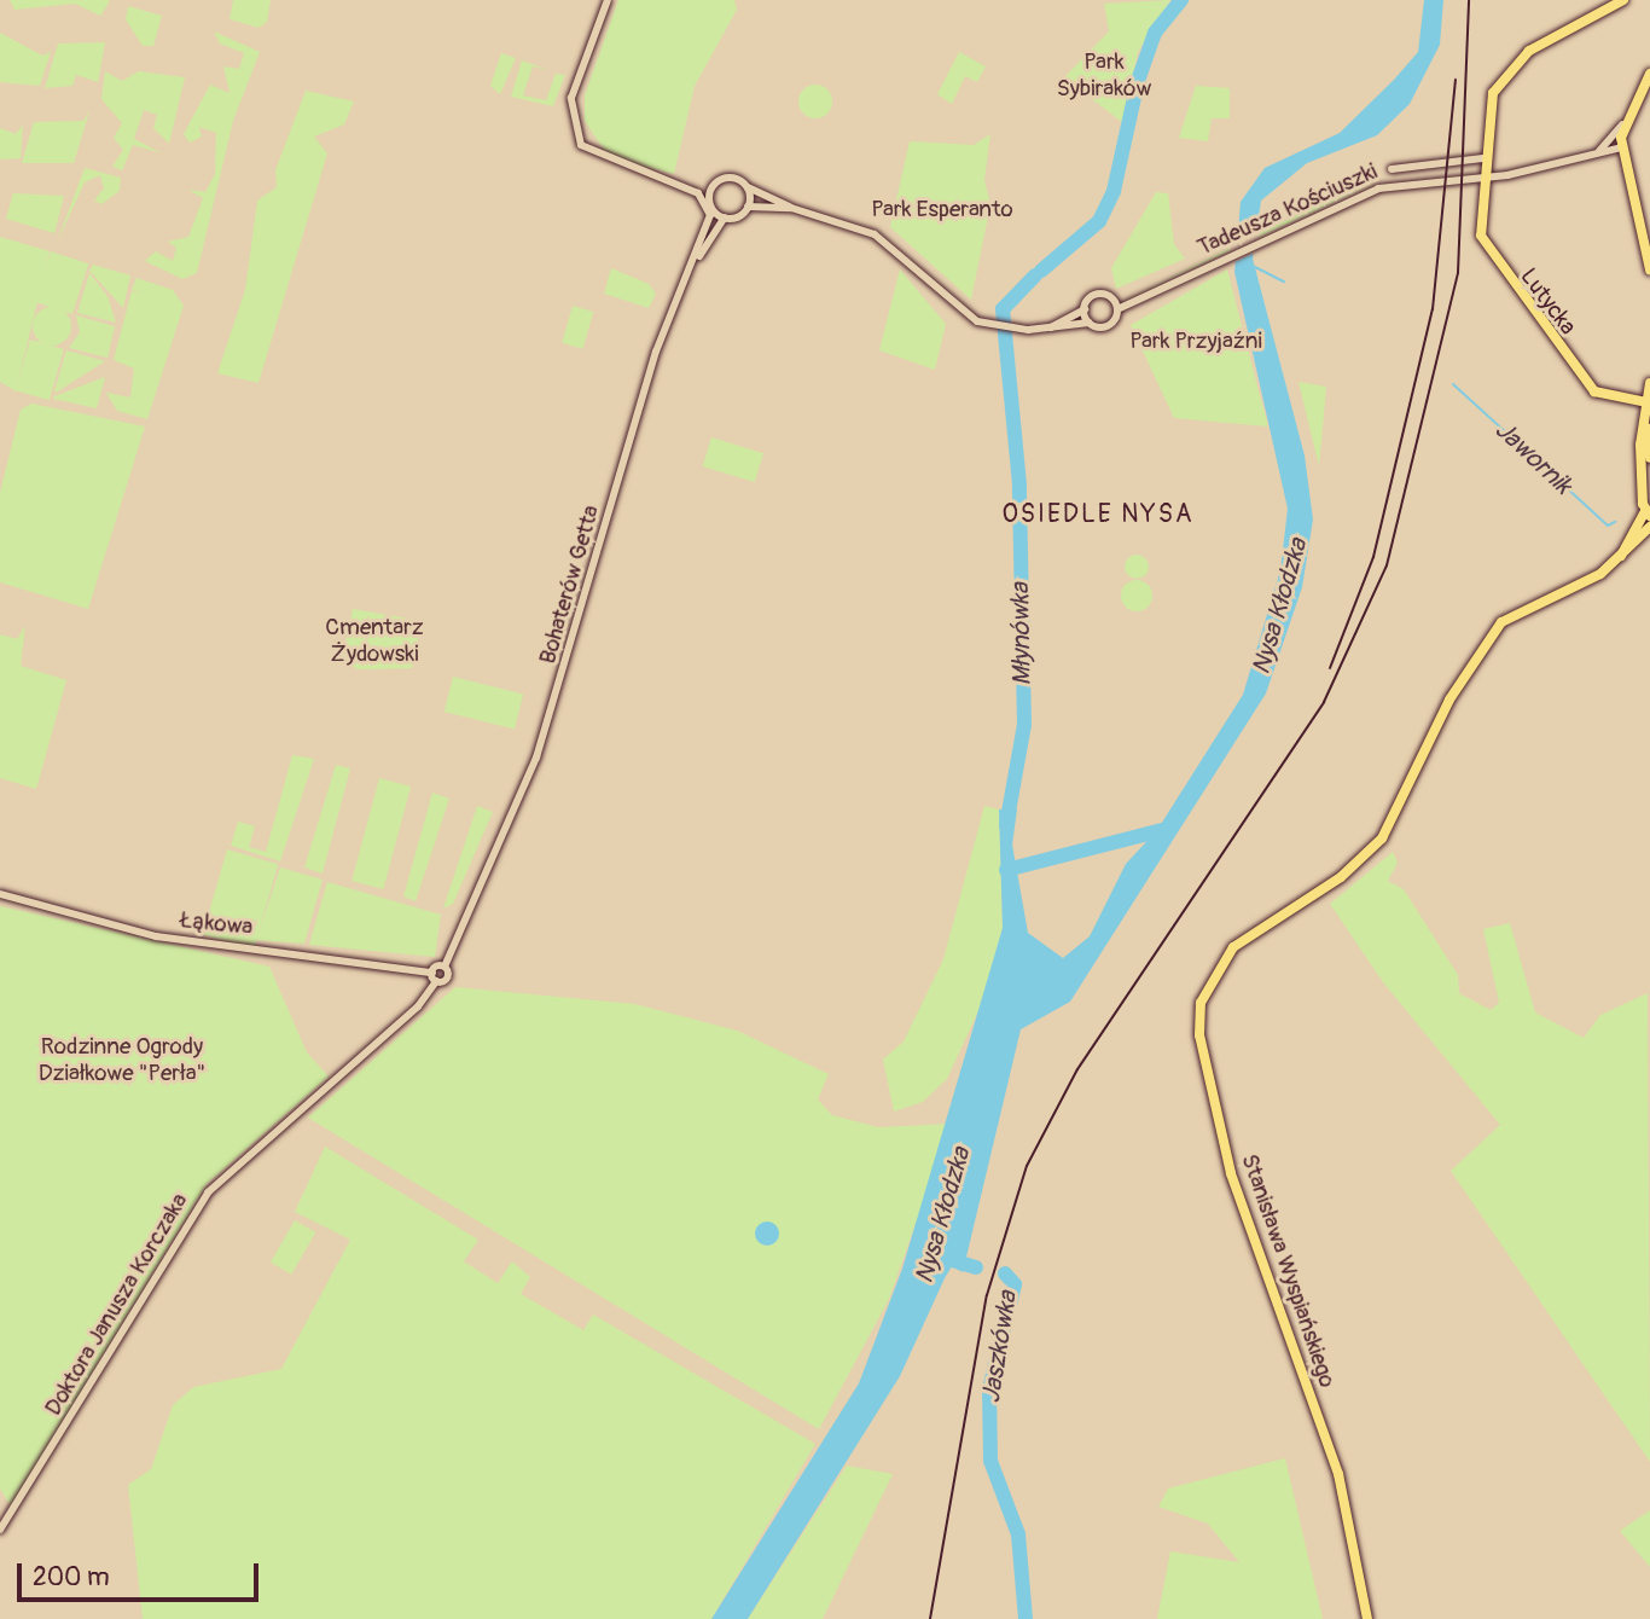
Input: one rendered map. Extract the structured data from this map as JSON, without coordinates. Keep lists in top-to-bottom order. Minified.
{"streets":{"main road":["Lutycka","Stanisława Wyspiańskiego"],"street":["Tadeusza Kościuszki","Bohaterów Getta","Łąkowa","Doktora Janusza Korczaka"]},"crossings":[["Tadeusza Kościuszki","Lutycka"],["Bohaterów Getta","Łąkowa"],["Bohaterów Getta","Doktora Janusza Korczaka"],["Łąkowa","Doktora Janusza Korczaka"]],"districts":["OSIEDLE NYSA"],"water":["Jawornik","Nysa Kłodzka","Młynówka","Jaszkówka"],"parks":["Park Sybiraków","Park Esperanto","Park Przyjaźni","Cmentarz Żydowski","Rodzinne Ogrody Działkowe \"Perła\""],"scale_bar":"200 m"}
